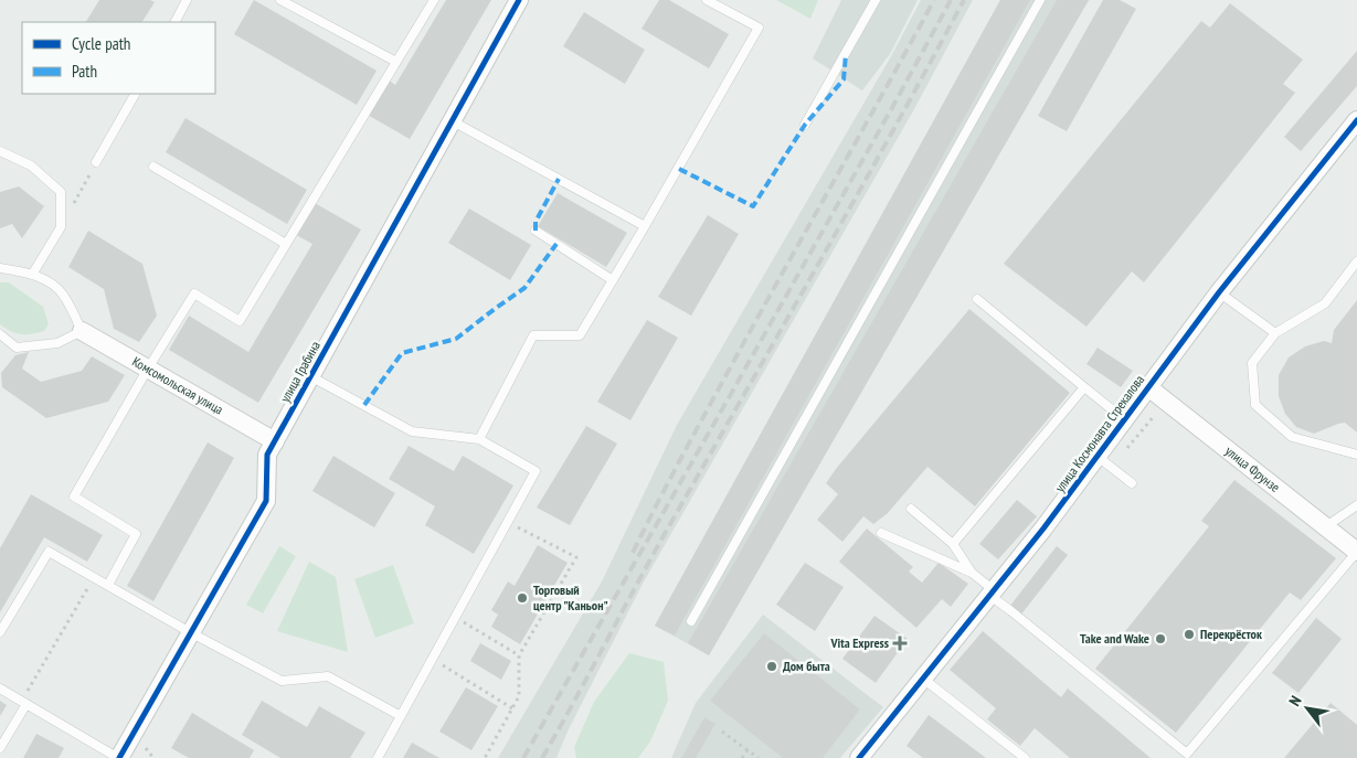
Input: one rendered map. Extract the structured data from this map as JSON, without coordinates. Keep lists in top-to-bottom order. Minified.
{"streets":{"street":["улица Грабина","Комсомольская улица","улица Космонавта Стрекалова","улица Фрунзе"]},"crossings":[["улица Грабина","Комсомольская улица"],["улица Космонавта Стрекалова","улица Фрунзе"]],"places":{"other":["Торговый центр \"Каньон\"","Перекрёсток","Take and Wake","Дом быта"],"health":["Vita Express"]},"legend":["Cycle path","Path"],"north":"top left"}
